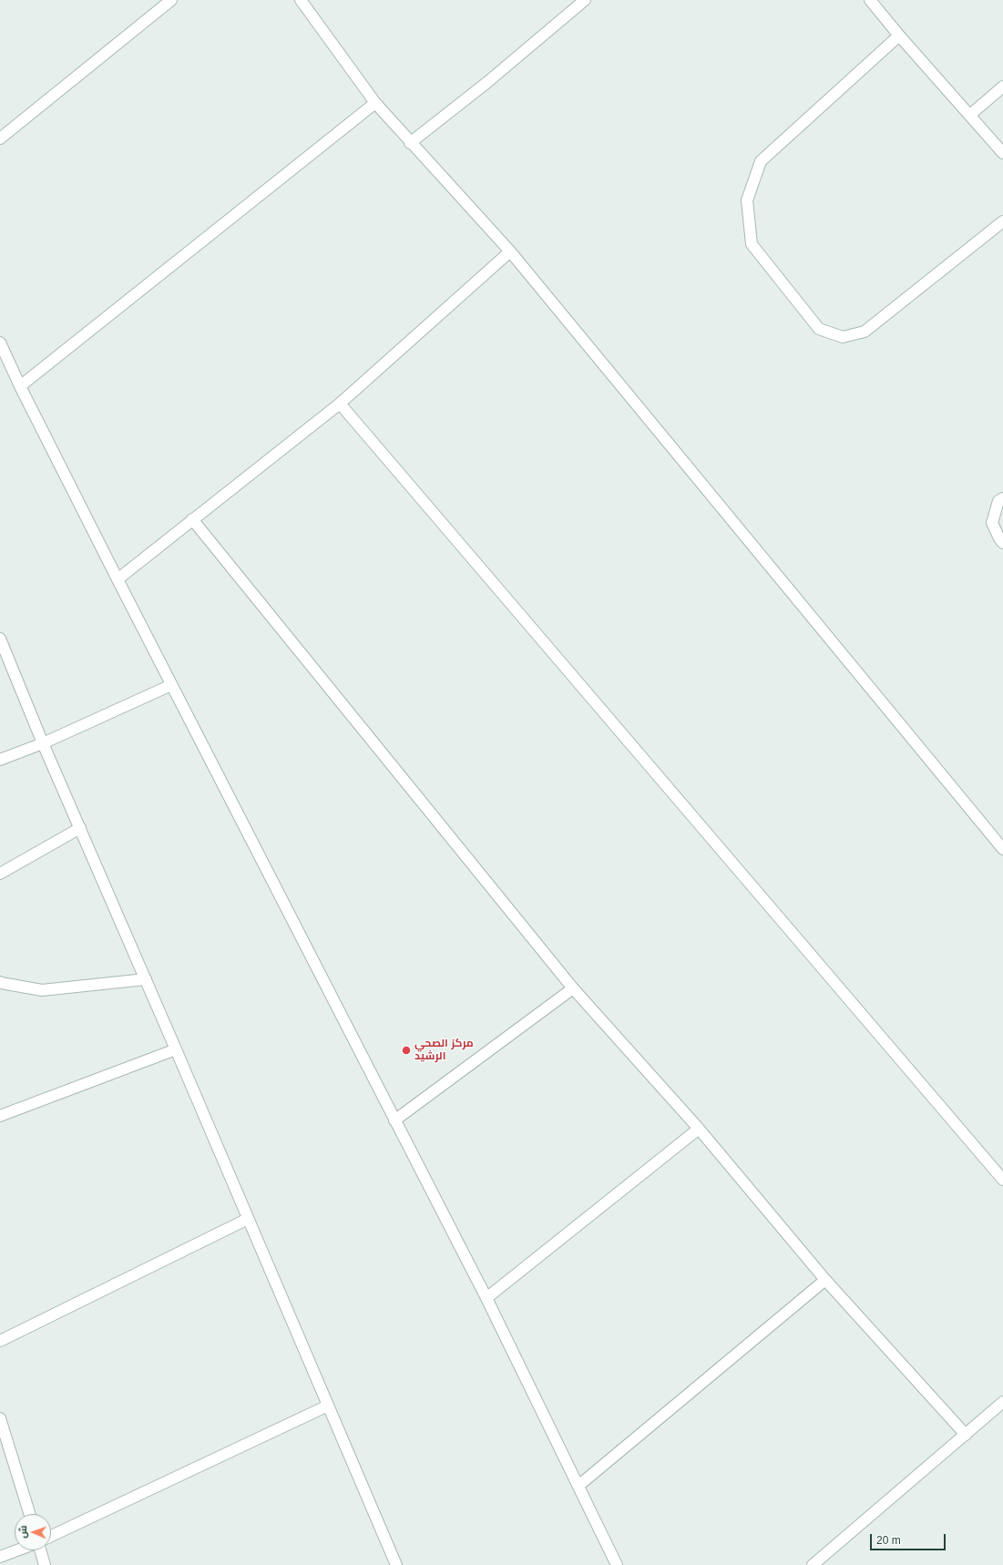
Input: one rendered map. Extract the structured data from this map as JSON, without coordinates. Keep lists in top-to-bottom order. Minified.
{"places":["مركز الصحي الرشيد"],"scale_bar":"20 m","north":"left"}
